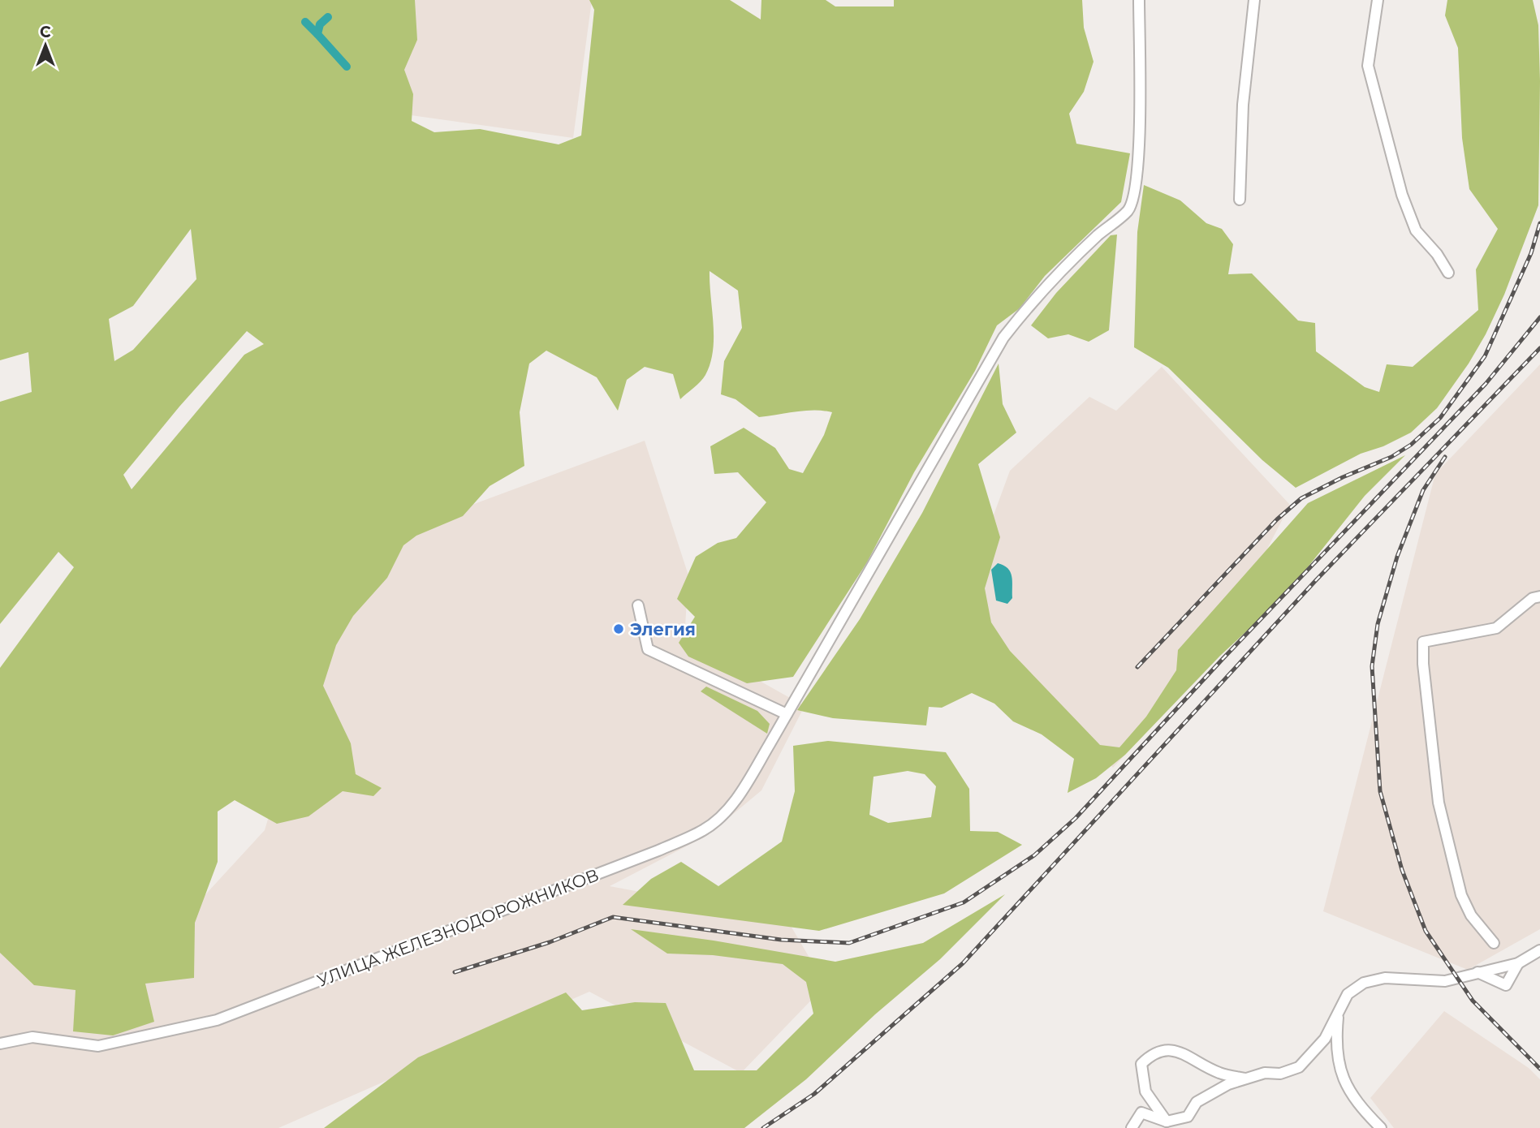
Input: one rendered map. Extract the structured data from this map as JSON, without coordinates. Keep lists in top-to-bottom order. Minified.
{"streets":{"street":["УЛИЦА ЖЕЛЕЗНОДОРОЖНИКОВ"]},"places":["Элегия"],"north":"top"}
